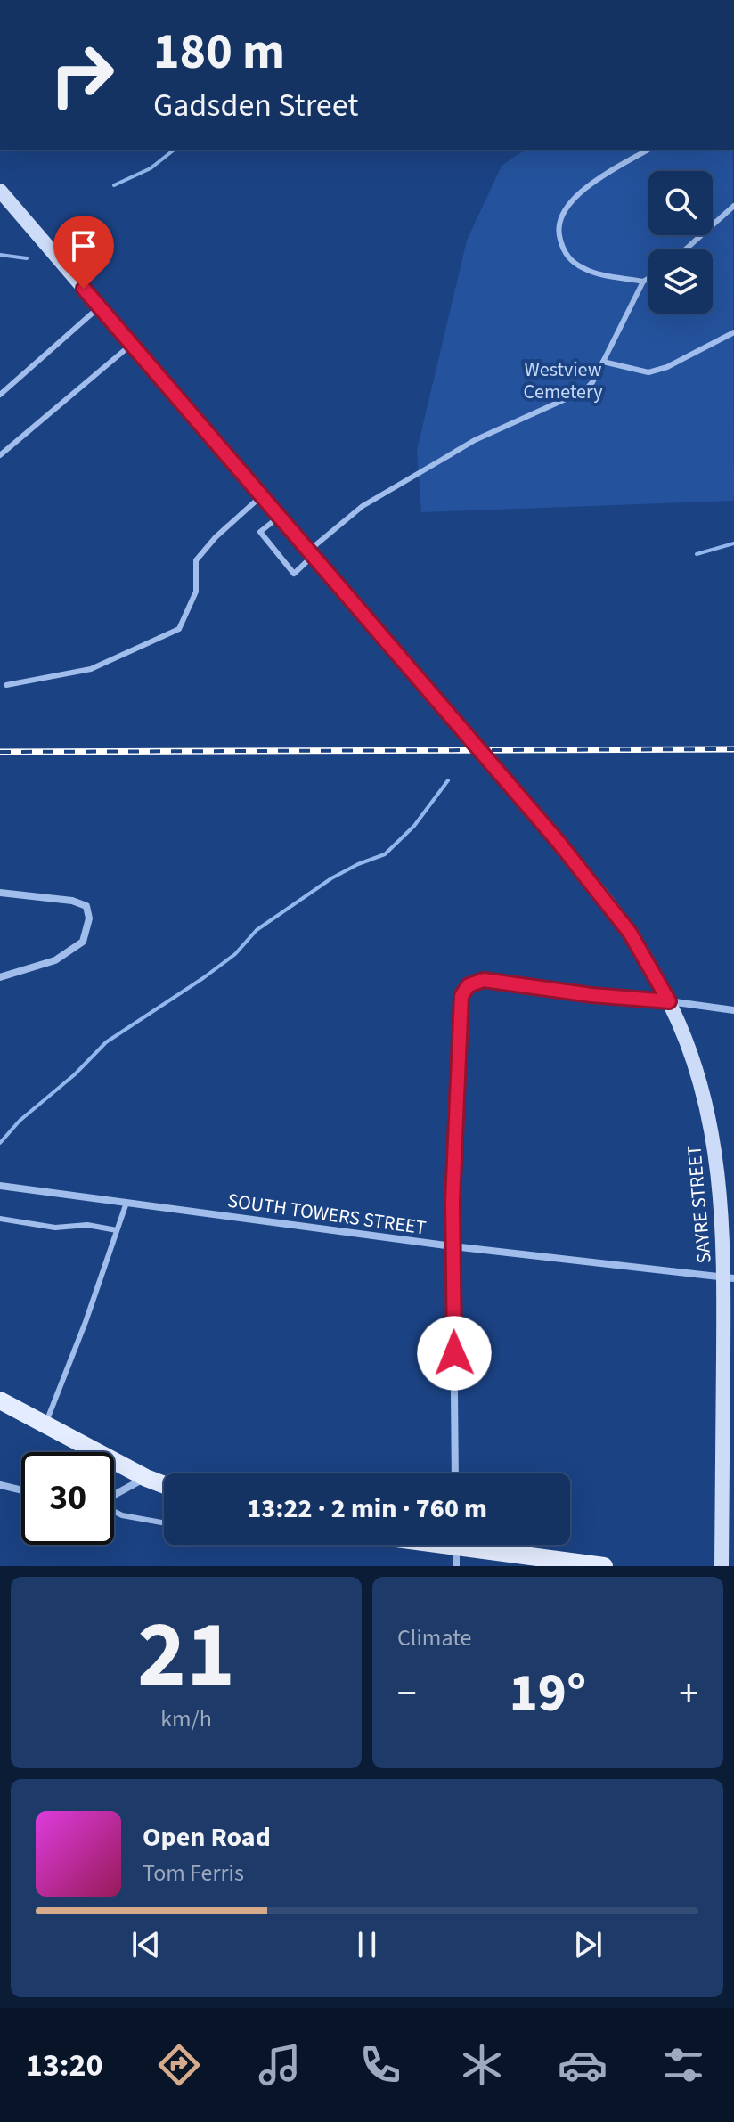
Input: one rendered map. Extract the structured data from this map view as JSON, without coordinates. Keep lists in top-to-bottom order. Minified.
{"streets":{"main road":["SAYRE STREET"],"street":["SOUTH TOWERS STREET"]},"crossings":[["SAYRE STREET","SOUTH TOWERS STREET"]],"parks":["Westview Cemetery"],"page":{"turn":["180 m","Gadsden Street"],"limit":"30","trip":"13:22 · 2 min · 760 m","tile":[["21","km/h"],"Climate"],"heat":["−","19°","+"],"song":["Open Road","Tom Ferris"],"tabs":"13:20"}}
